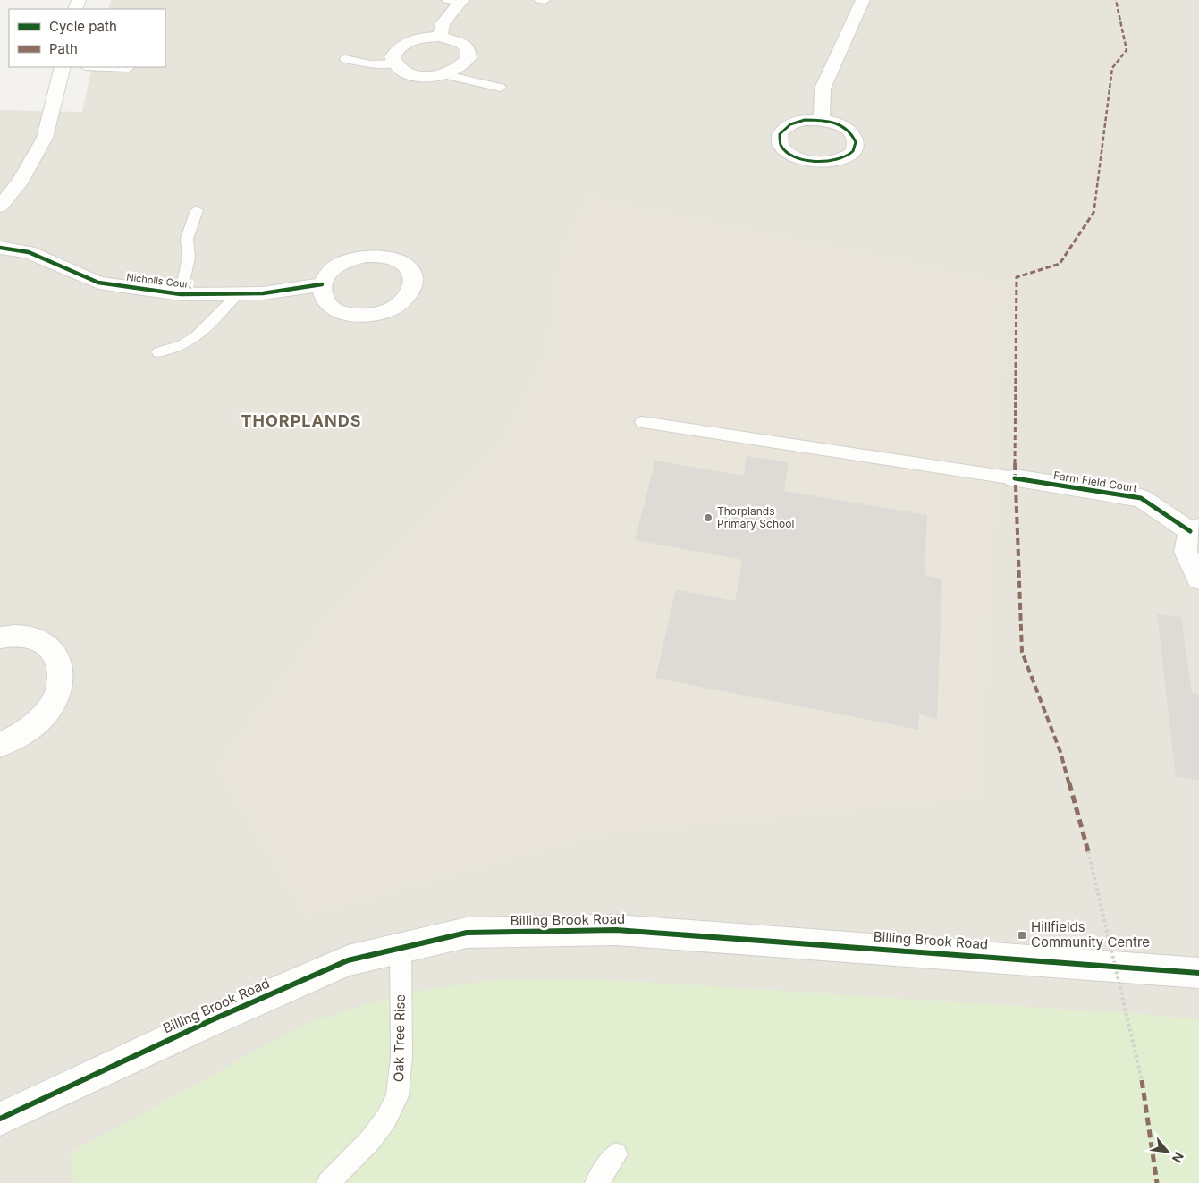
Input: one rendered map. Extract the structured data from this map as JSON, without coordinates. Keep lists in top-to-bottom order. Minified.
{"streets":{"street":["Nicholls Court","Farm Field Court","Billing Brook Road"],"lane":["Oak Tree Rise"]},"crossings":[["Billing Brook Road","Oak Tree Rise"]],"districts":["THORPLANDS"],"places":{"other":["Thorplands Primary School"],"transit":["Hillfields Community Centre"]},"legend":["Cycle path","Path"],"north":"bottom right"}
